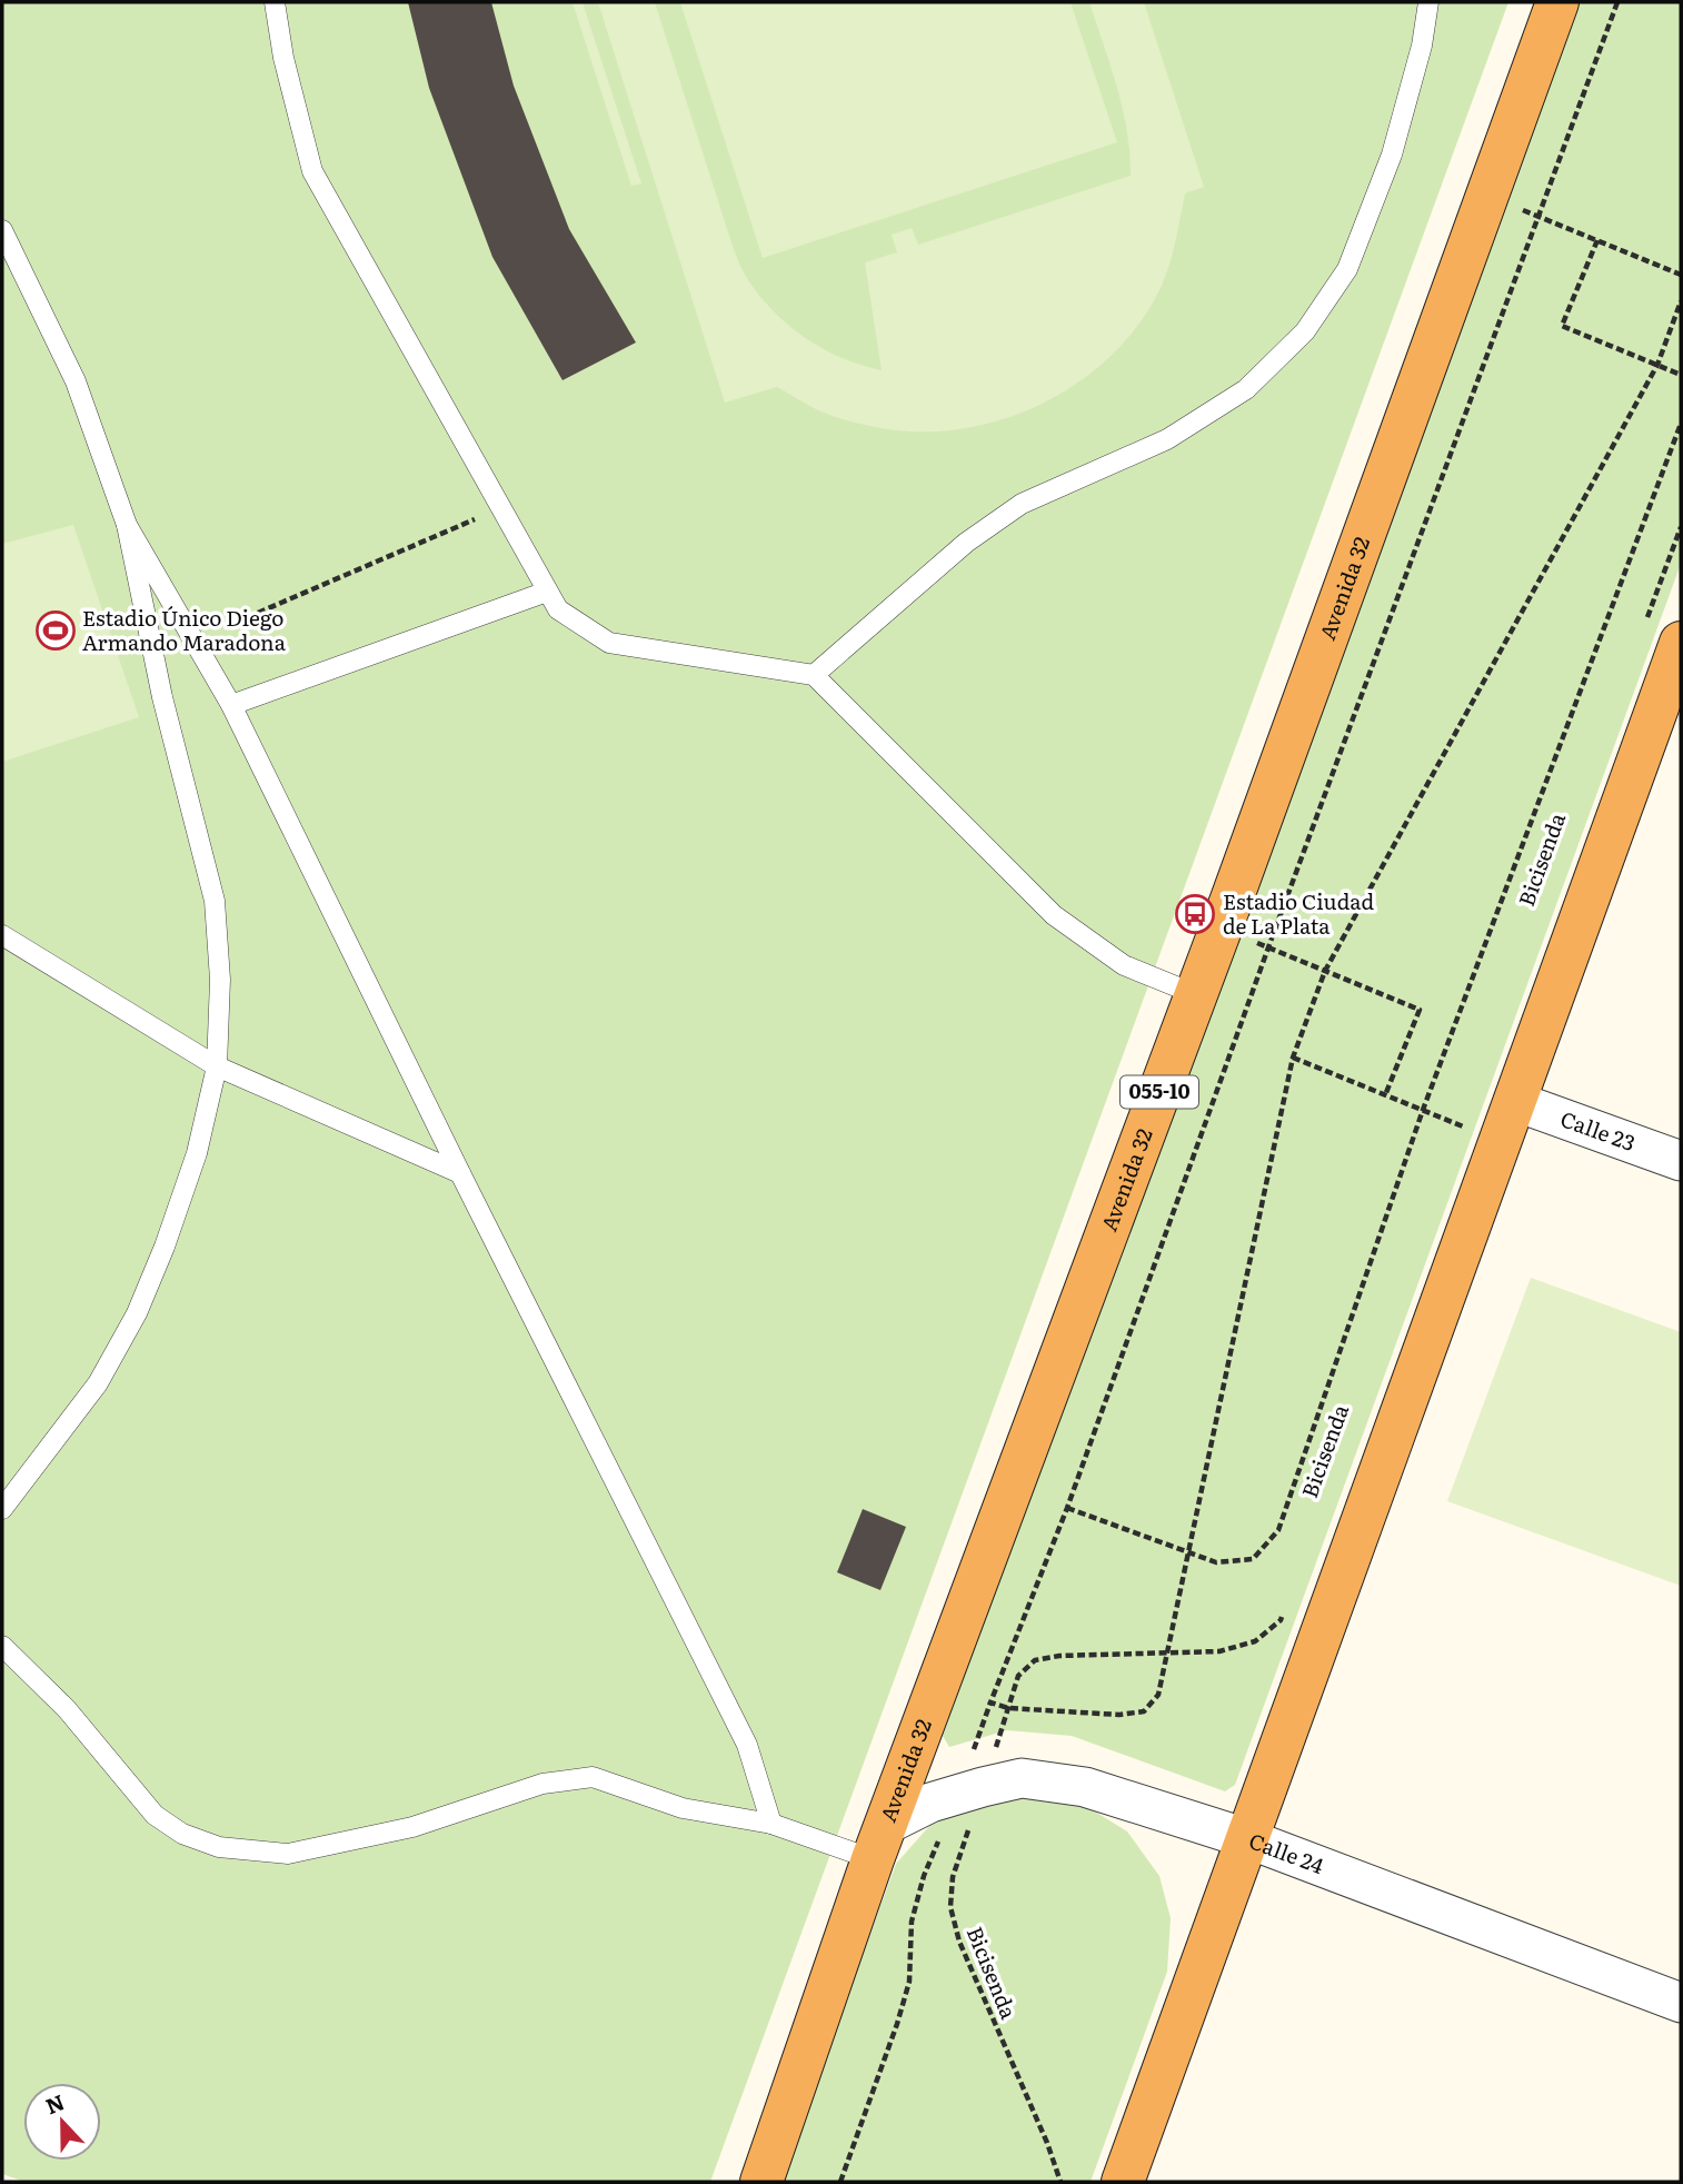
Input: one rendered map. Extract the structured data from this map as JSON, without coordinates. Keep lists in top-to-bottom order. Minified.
{"streets":{"highway":["Avenida 32","055-10"],"street":["Calle 23","Calle 24"],"path":["Bicisenda"]},"crossings":[["Avenida 32","Calle 24"],["Bicisenda","Calle 24"]],"places":{"sports":["Estadio Único Diego Armando Maradona"],"bus stop":["Estadio Ciudad de La Plata"]},"north":"top"}
